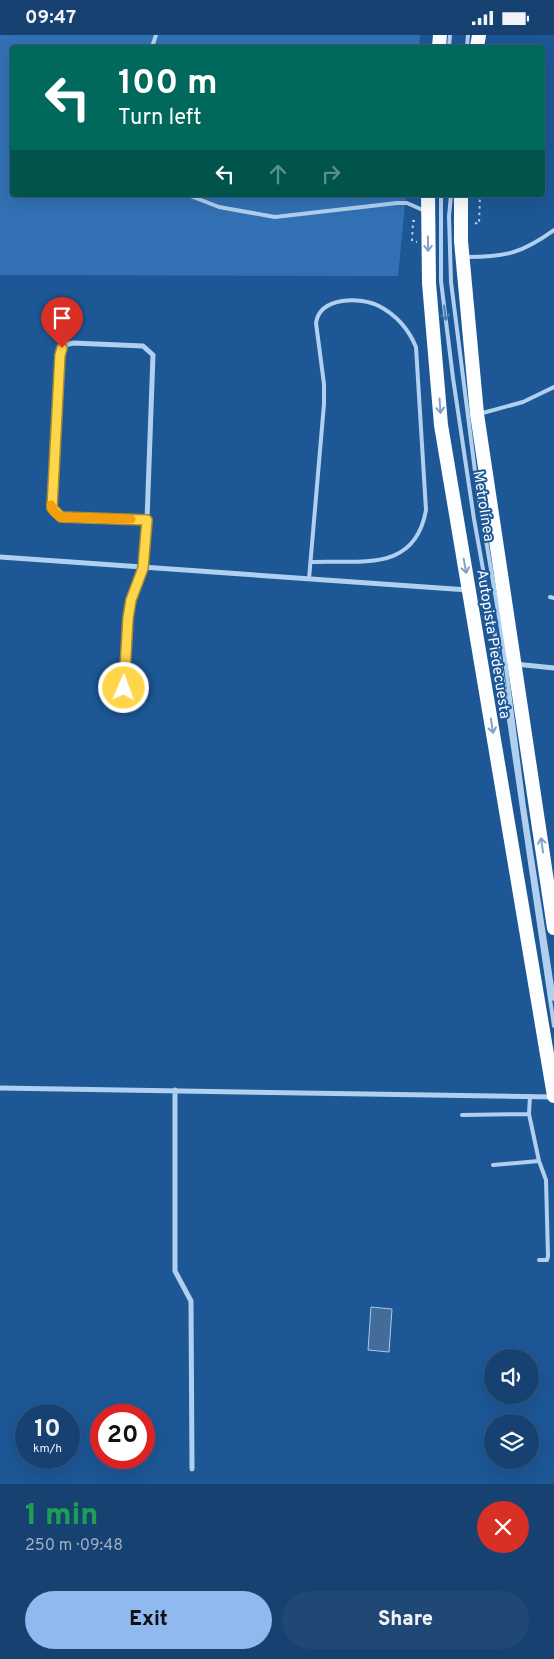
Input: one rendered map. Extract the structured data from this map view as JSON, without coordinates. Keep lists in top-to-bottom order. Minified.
{"streets":{"highway":["Autopista Piedecuesta"],"lane":["Metrolínea"]},"page":{"status":"09:47","turn":["100 m","Turn left"],"speed":"10 km/h","limit":"20","heading":["1 min","250 m · 09:48"],"buttons":["Exit","Share"]}}
